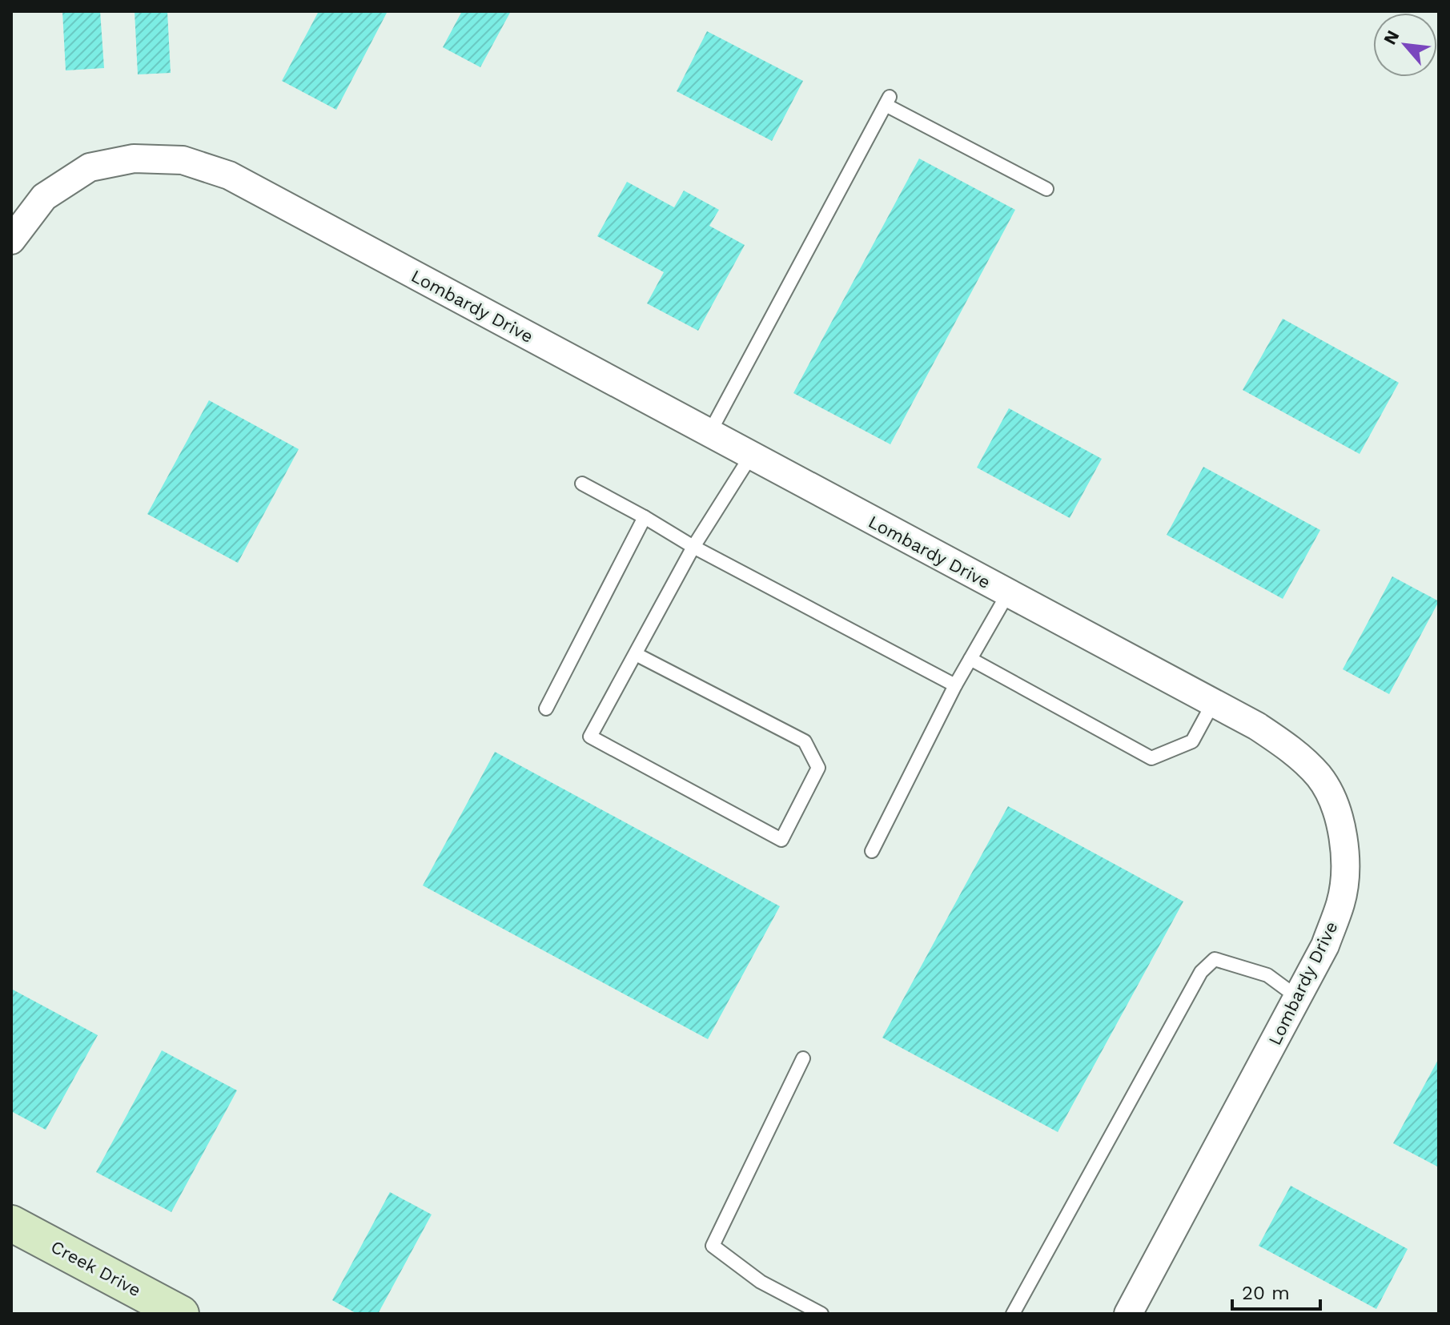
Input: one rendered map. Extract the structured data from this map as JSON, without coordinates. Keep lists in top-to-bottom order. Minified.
{"streets":{"street":["Lombardy Drive","Creek Drive"]},"scale_bar":"20 m","north":"top left"}
